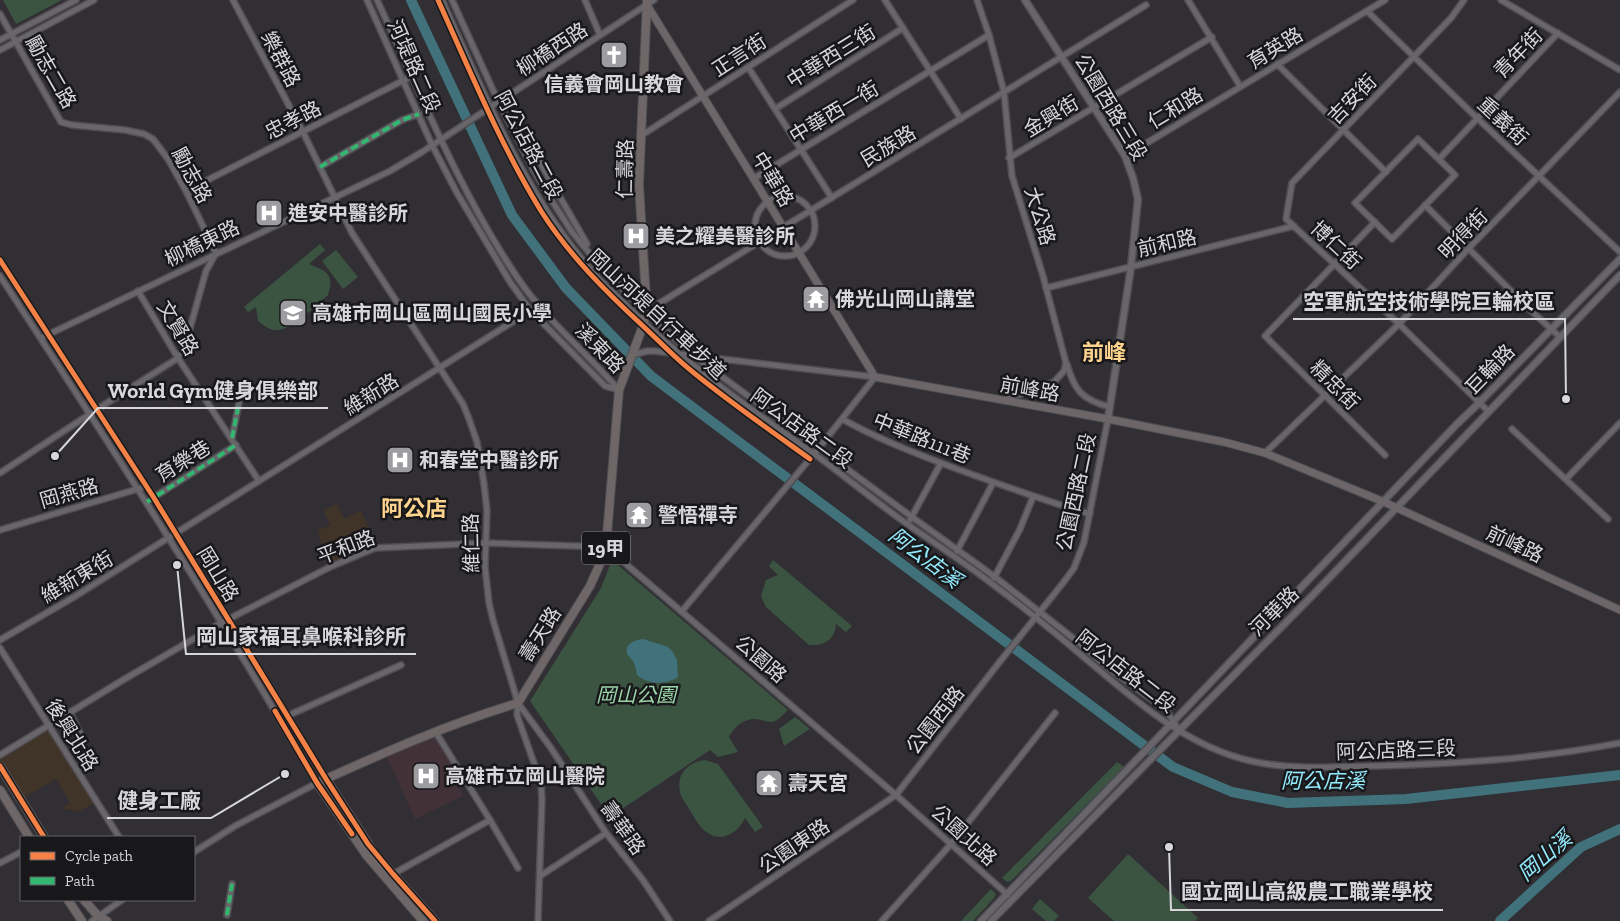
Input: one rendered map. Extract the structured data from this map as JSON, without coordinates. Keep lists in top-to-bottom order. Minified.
{"streets":{"main road":["仁壽路","中華路","前峰路","19甲","岡山路","壽天路"],"street":["育英路","柳橋西路","青年街","正言街","中華西三街","樂群路","河堤路二段","勵志二路","吉安街","公園西路三段","仁和路","中華西一街","金興街","忠孝路","重義街","阿公店路二段","民族路","勵志路","大公路","明得街","柳橋東路","前和路","博仁街","文賢路","溪東路","巨輪路","精忠街","維新路","中華路111巷","育樂巷","公園西路二段","岡燕路","維仁路","平和路","維新東街","河華路","公園路","公園西路","後興北路","阿公店路三段","壽華路","公園北路","公園東路"],"cycle path":["岡山河堤自行車步道"]},"crossings":[["育英路","仁和路"],["育英路","金興街"],["育英路","重義街"],["柳橋西路","阿公店路二段"],["柳橋西路","仁壽路"],["柳橋西路","中華路"],["柳橋西路","柳橋東路"],["青年街","重義街"],["正言街","仁壽路"],["正言街","中華路"],["樂群路","忠孝路"],["樂群路","維仁路"],["河堤路二段","忠孝路"],["河堤路二段","柳橋東路"],["河堤路二段","溪東路"],["勵志二路","勵志路"],["吉安街","重義街"],["吉安街","前和路"],["吉安街","博仁街"],["公園西路三段","仁和路"],["公園西路三段","金興街"],["公園西路三段","民族路"],["公園西路三段","大公路"],["公園西路三段","前和路"],["公園西路三段","前峰路"],["公園西路三段","公園西路二段"],["中華西一街","中華路"],["中華西一街","大公路"],["金興街","大公路"],["忠孝路","勵志路"],["重義街","明得街"],["阿公店路二段","民族路"],["阿公店路二段","仁壽路"],["阿公店路二段","前峰路"],["阿公店路二段","公園西路二段"],["阿公店路二段","河華路"],["阿公店路二段","公園西路"],["阿公店路二段","阿公店路三段"],["民族路","仁壽路"],["民族路","中華路"],["民族路","大公路"],["仁壽路","中華路"],["仁壽路","前峰路"],["仁壽路","壽天路"],["勵志路","柳橋東路"],["中華路","前峰路"],["大公路","前和路"],["明得街","博仁街"],["明得街","精忠街"],["明得街","前峰路"],["柳橋東路","文賢路"],["柳橋東路","溪東路"],["柳橋東路","維仁路"],["柳橋東路","岡山路"],["前和路","博仁街"],["博仁街","巨輪路"],["博仁街","精忠街"],["文賢路","維新路"],["文賢路","育樂巷"],["溪東路","維新路"],["溪東路","壽天路"],["巨輪路","前峰路"],["巨輪路","河華路"],["前峰路","公園西路二段"],["前峰路","河華路"],["前峰路","壽天路"],["維新路","維仁路"],["維新路","岡山路"],["維新路","維新東街"],["中華路111巷","公園西路二段"],["育樂巷","岡山路"],["公園西路二段","公園西路"],["岡燕路","岡山路"],["維仁路","平和路"],["維仁路","壽天路"],["維仁路","壽華路"],["平和路","岡山路"],["平和路","壽天路"],["平和路","公園路"],["平和路","後興北路"],["岡山路","維新東街"],["河華路","阿公店路三段"],["河華路","公園北路"],["壽天路","公園路"],["壽天路","壽華路"],["公園路","公園西路"],["公園路","公園北路"],["公園路","公園東路"],["公園西路","公園北路"],["公園西路","公園東路"],["公園北路","公園東路"]],"districts":["前峰","阿公店"],"water":["阿公店溪","岡山溪"],"parks":["岡山公園"],"places":{"church":["信義會岡山教會"],"hospital":["進安中醫診所","美之耀美醫診所","和春堂中醫診所","高雄市立岡山醫院"],"temple":["佛光山岡山講堂","警悟禪寺","壽天宮"],"school or university":["高雄市岡山區岡山國民小學"],"other":["空軍航空技術學院巨輪校區","World Gym健身俱樂部","岡山家福耳鼻喉科診所","健身工廠","國立岡山高級農工職業學校"]},"legend":["Cycle path","Path"]}
